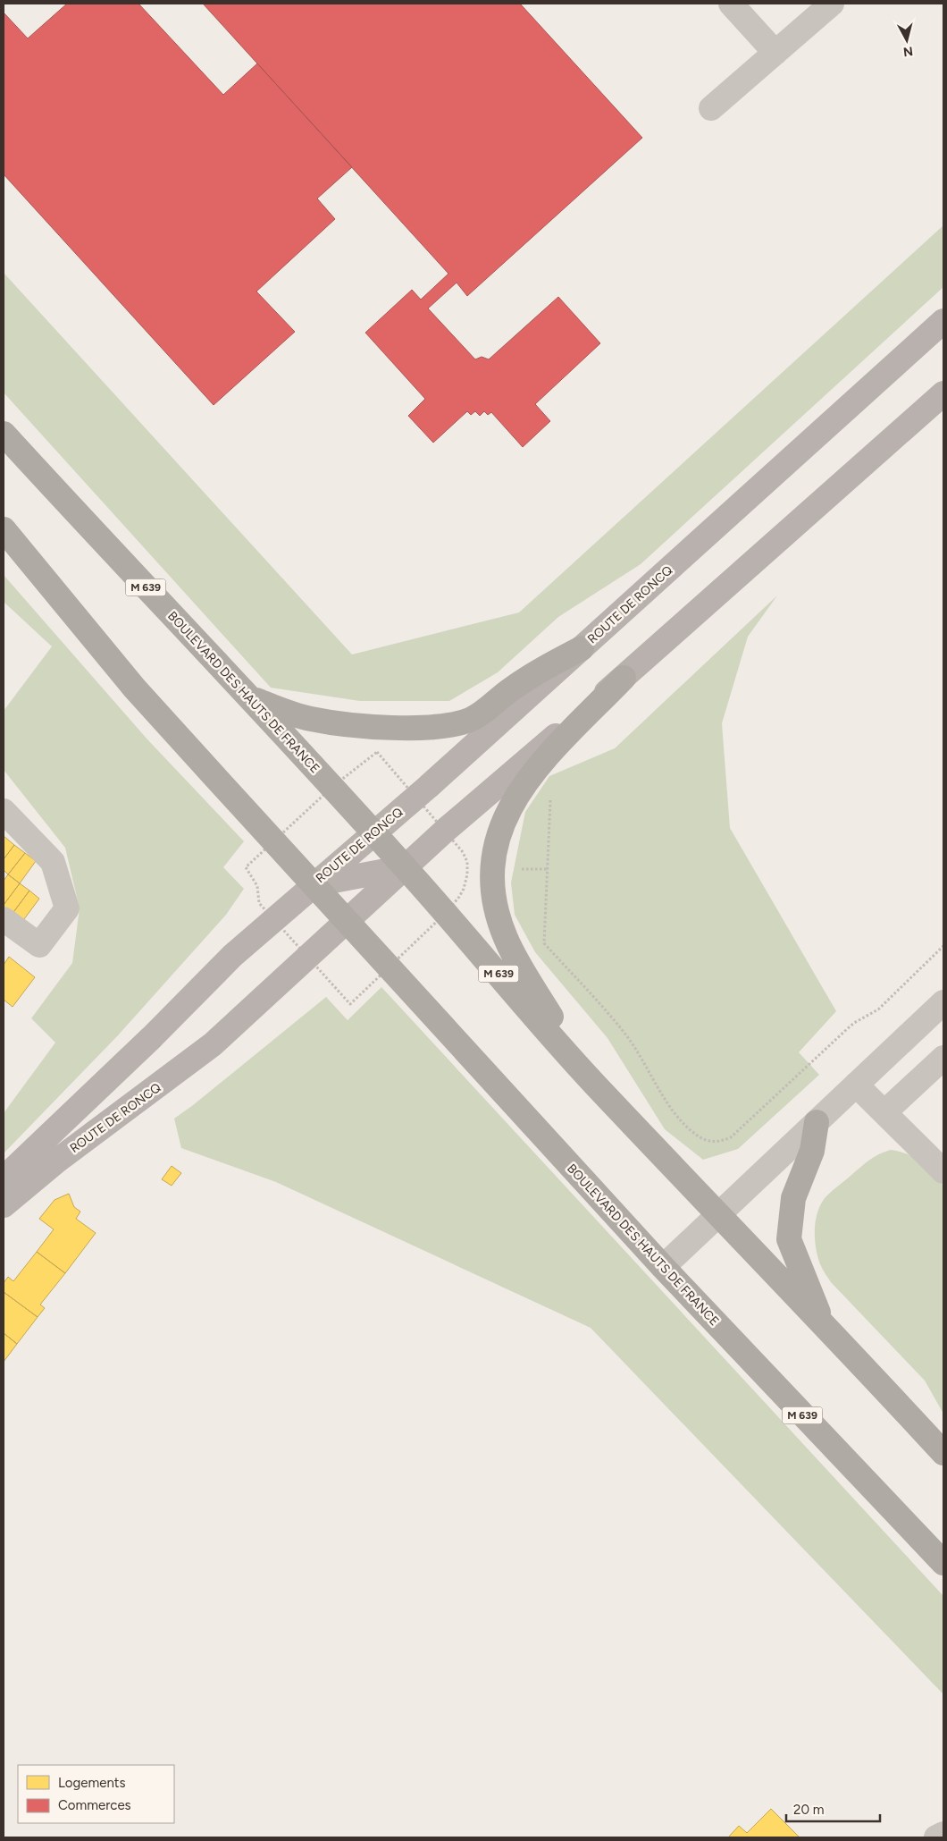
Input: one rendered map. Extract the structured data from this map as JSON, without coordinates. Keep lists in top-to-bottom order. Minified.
{"streets":{"highway":["M 639","BOULEVARD DES HAUTS DE FRANCE"],"main road":["ROUTE DE RONCQ"]},"crossings":[["ROUTE DE RONCQ","BOULEVARD DES HAUTS DE FRANCE"]],"legend":["Logements","Commerces"],"scale_bar":"20 m","north":"bottom"}
